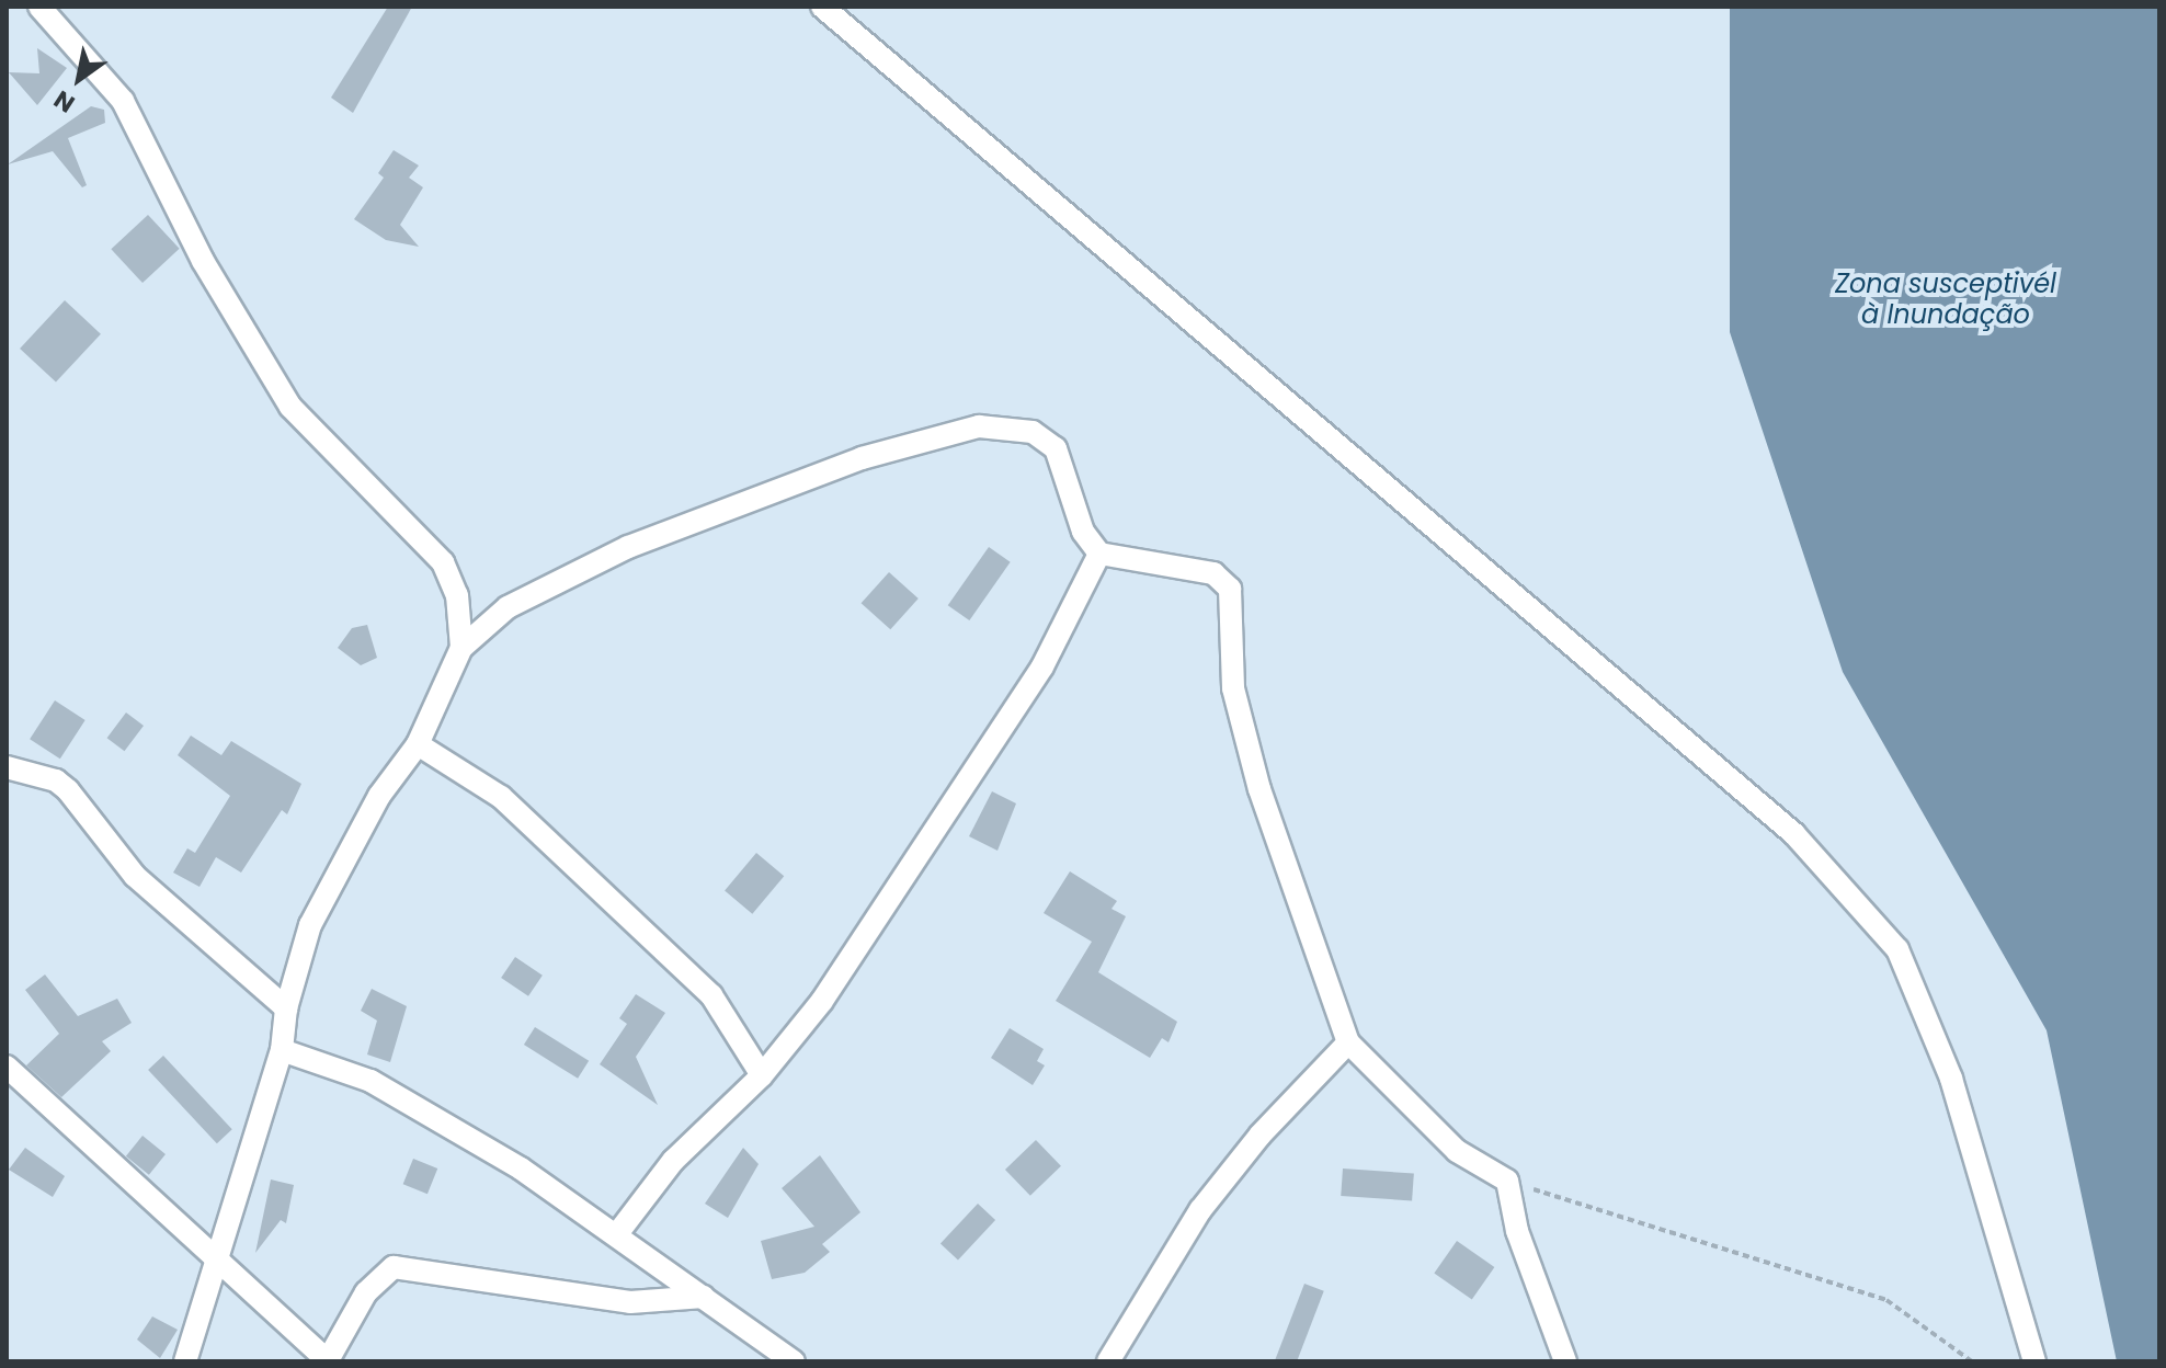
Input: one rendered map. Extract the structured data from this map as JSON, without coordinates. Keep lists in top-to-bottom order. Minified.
{"water":["Zona susceptivél à Inundação"],"north":"bottom left"}
